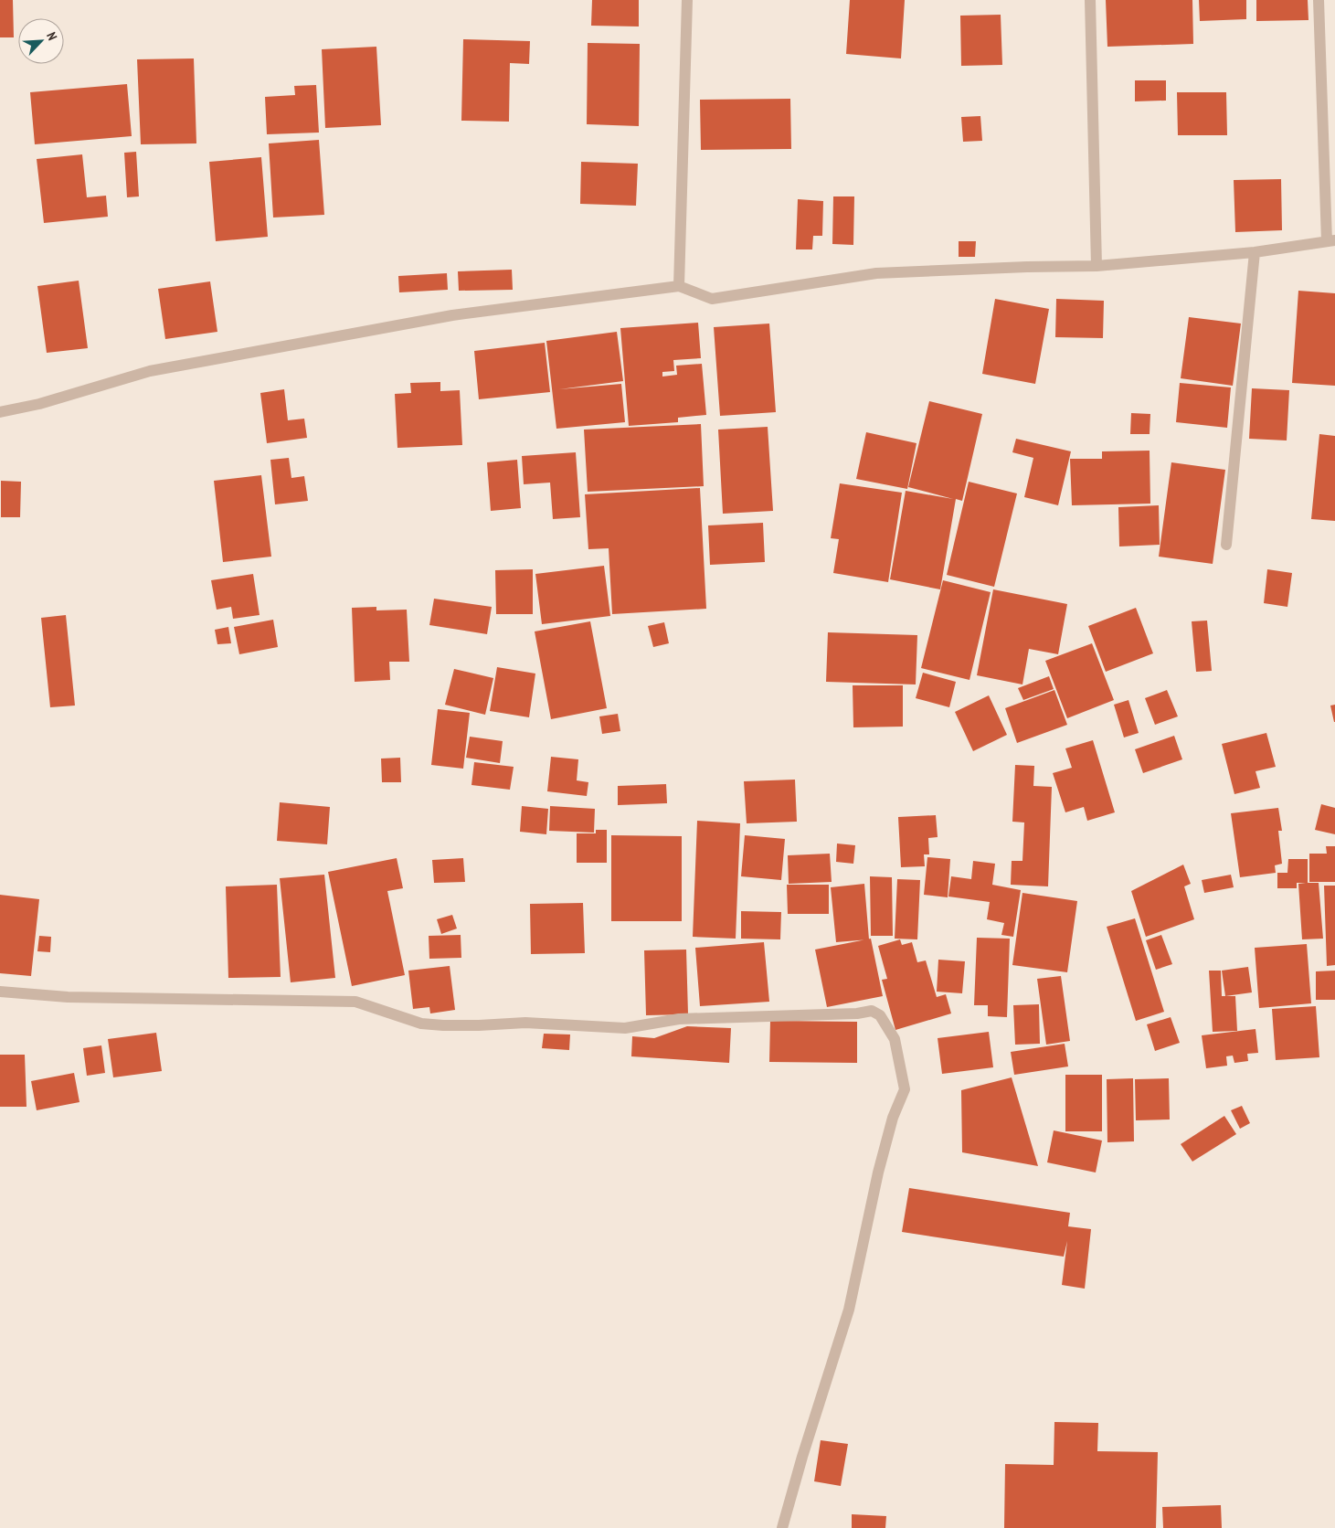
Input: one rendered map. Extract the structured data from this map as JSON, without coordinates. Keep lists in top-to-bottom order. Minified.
{"north":"top right"}
